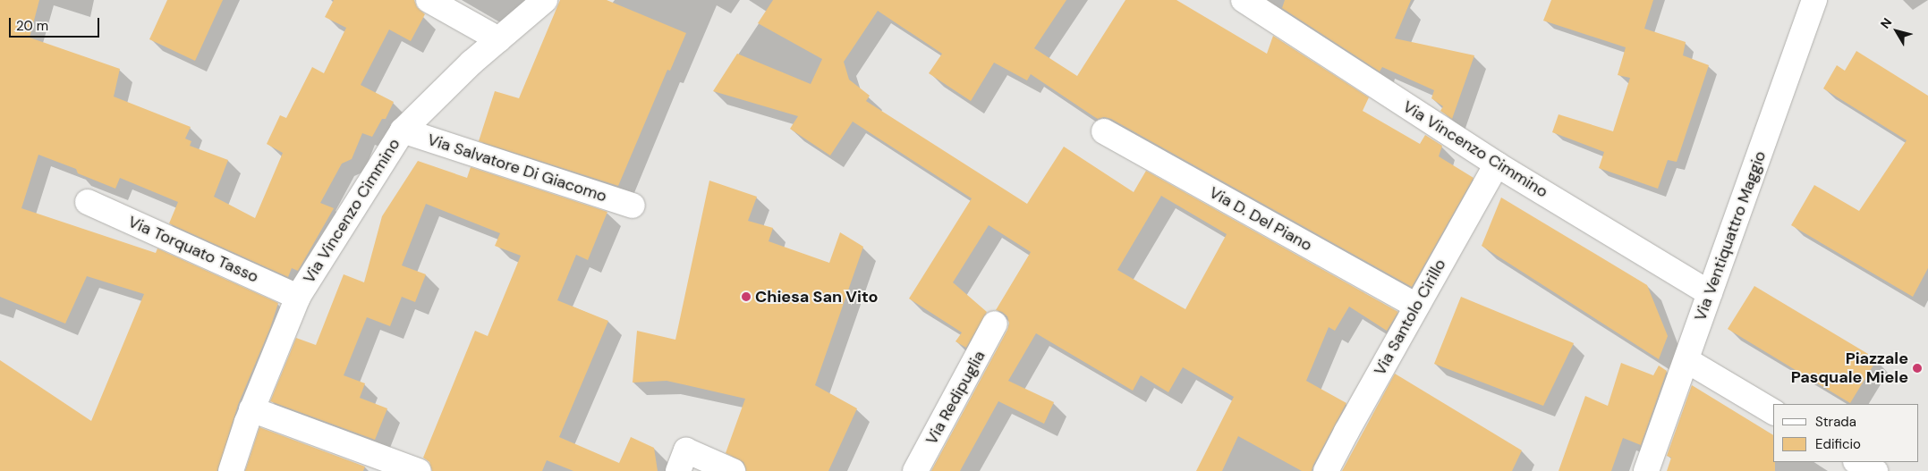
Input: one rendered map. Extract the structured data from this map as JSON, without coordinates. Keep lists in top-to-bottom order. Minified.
{"streets":{"street":["Via Vincenzo Cimmino","Via Salvatore Di Giacomo","Via D. Del Piano","Via Ventiquattro Maggio","Via Torquato Tasso","Via Santolo Cirillo","Via Redipuglia"]},"crossings":[["Via Vincenzo Cimmino","Via Salvatore Di Giacomo"],["Via Vincenzo Cimmino","Via Ventiquattro Maggio"],["Via Vincenzo Cimmino","Via Torquato Tasso"],["Via Vincenzo Cimmino","Via Santolo Cirillo"],["Via D. Del Piano","Via Santolo Cirillo"]],"places":["Chiesa San Vito","Piazzale Pasquale Miele"],"legend":["Strada","Edificio"],"scale_bar":"20 m","north":"top left"}
